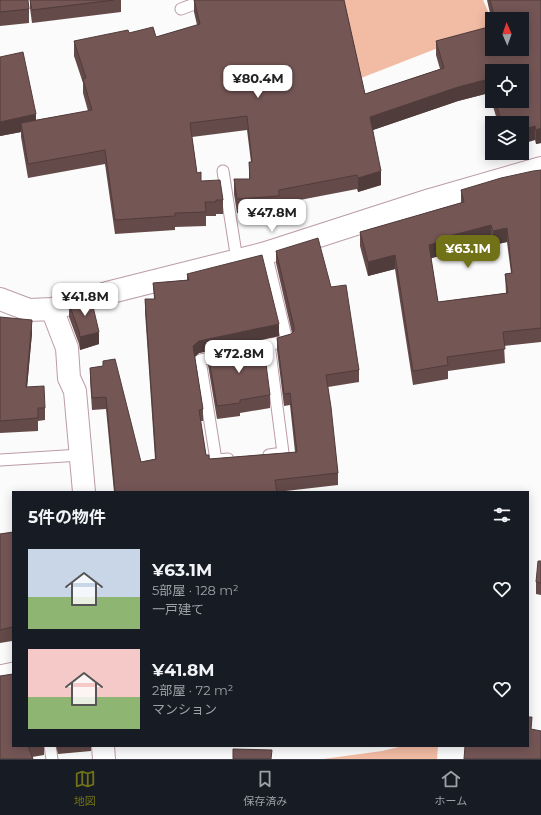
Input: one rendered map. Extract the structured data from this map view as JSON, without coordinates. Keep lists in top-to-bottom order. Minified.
{"north":"top","page":{"price":["¥80.4M","¥47.8M","¥63.1M","¥41.8M","¥72.8M"],"heading":"5件の物件","list":[{"name":"¥63.1M","note":"5部屋 · 128 m² · 一戸建て"},{"name":"¥41.8M","note":"2部屋 · 72 m² · マンション"}],"tabs":["地図","保存済み","ホーム"]}}
